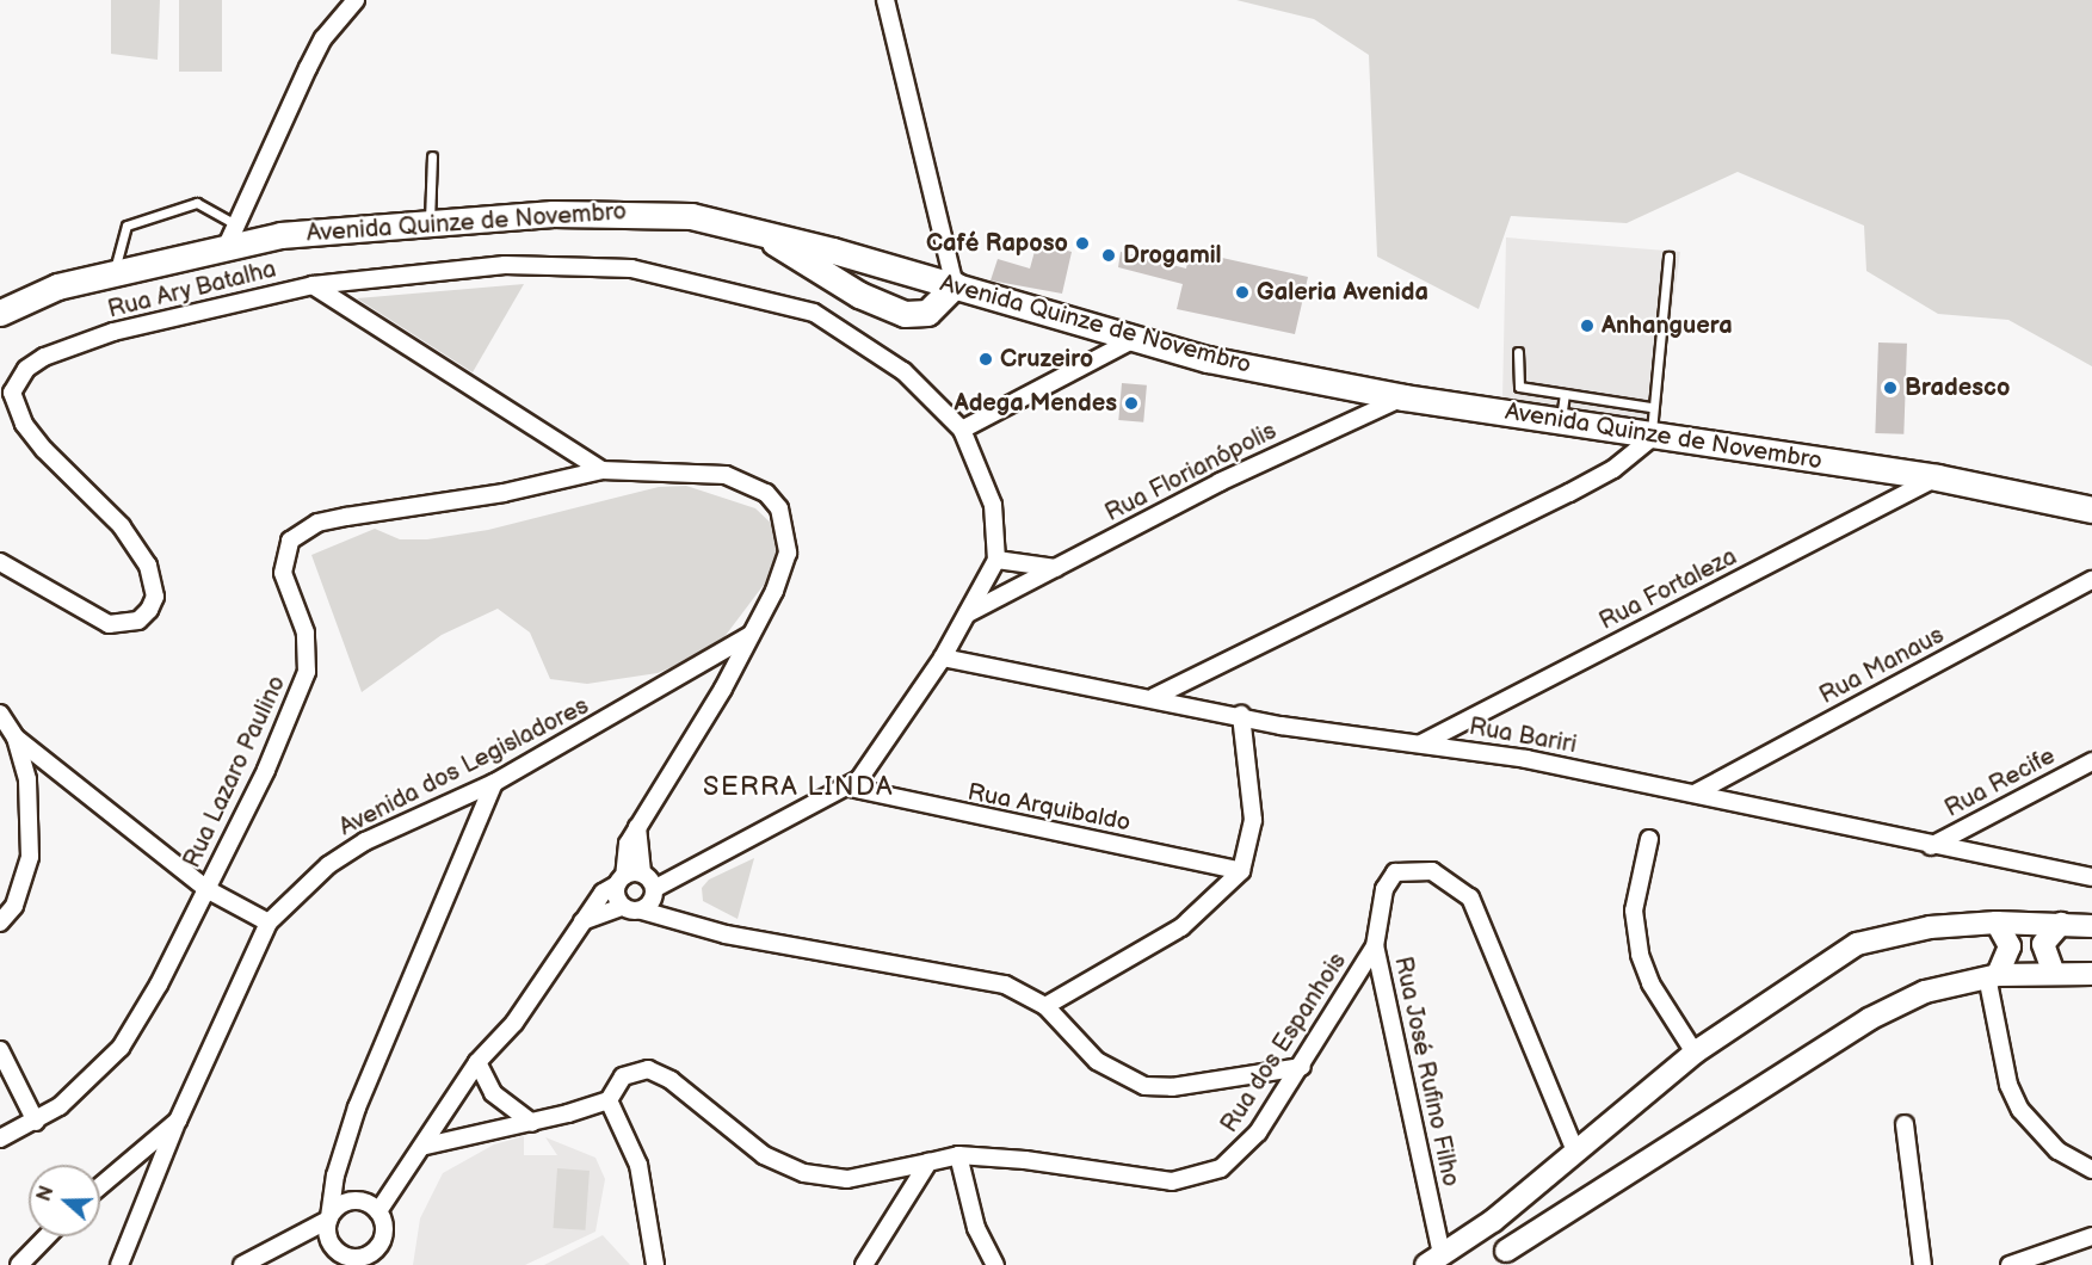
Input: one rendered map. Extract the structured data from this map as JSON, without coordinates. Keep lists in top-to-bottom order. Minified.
{"streets":{"main road":["Avenida Quinze de Novembro"],"street":["Rua Ary Batalha","Rua Florianópolis","Rua Fortaleza","Rua Manaus","Rua Bariri","Avenida dos Legisladores","Rua Lazaro Paulino","Rua Recife","Rua Arquibaldo","Rua dos Espanhois","Rua José Rufino Filho"]},"crossings":[["Avenida Quinze de Novembro","Rua Florianópolis"],["Avenida Quinze de Novembro","Rua Fortaleza"],["Rua Fortaleza","Rua Bariri"],["Rua Manaus","Rua Bariri"],["Rua Bariri","Rua Recife"],["Avenida dos Legisladores","Rua Lazaro Paulino"],["Rua dos Espanhois","Rua José Rufino Filho"]],"districts":["SERRA LINDA"],"places":["Café Raposo","Drogamil","Galeria Avenida","Anhanguera","Cruzeiro","Bradesco","Adega Mendes"],"north":"left"}
